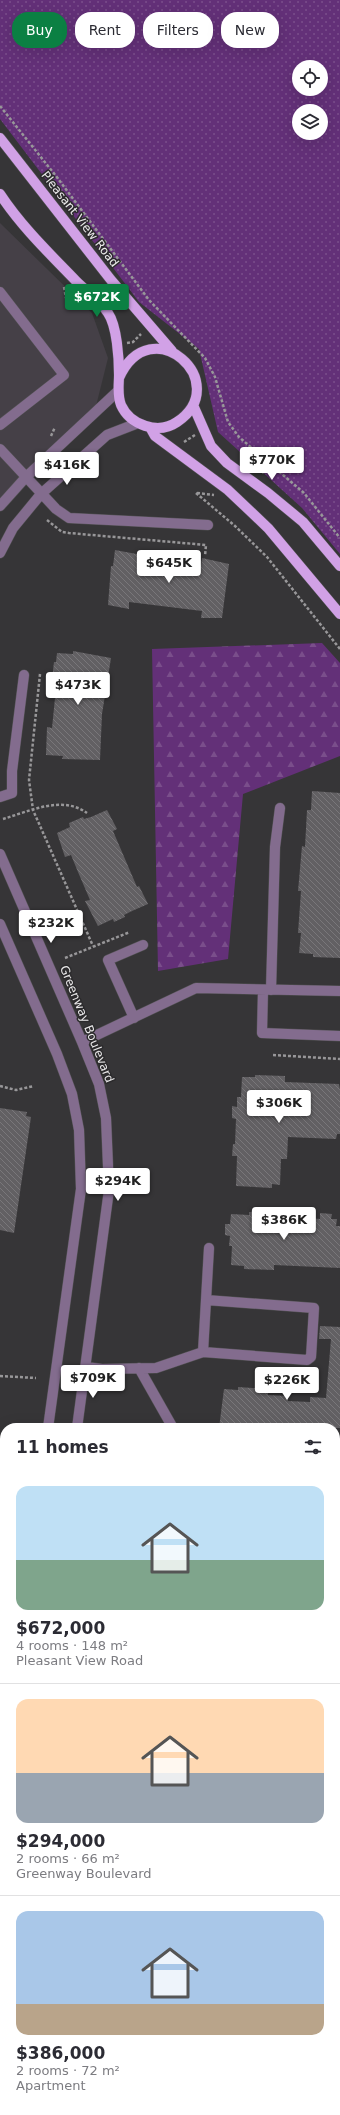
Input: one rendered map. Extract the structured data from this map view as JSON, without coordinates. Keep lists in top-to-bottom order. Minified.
{"streets":{"main road":["Pleasant View Road"],"street":["Greenway Boulevard"]},"page":{"chip":["Buy","Rent","Filters","New"],"price":["$672K","$770K","$416K","$645K","$473K","$232K","$306K","$294K","$386K","$709K","$226K"],"heading":"11 homes","list":[{"name":"$672,000","note":"4 rooms · 148 m² · Pleasant View Road"},{"name":"$294,000","note":"2 rooms · 66 m² · Greenway Boulevard"},{"name":"$386,000","note":"2 rooms · 72 m² · Apartment"}]}}
